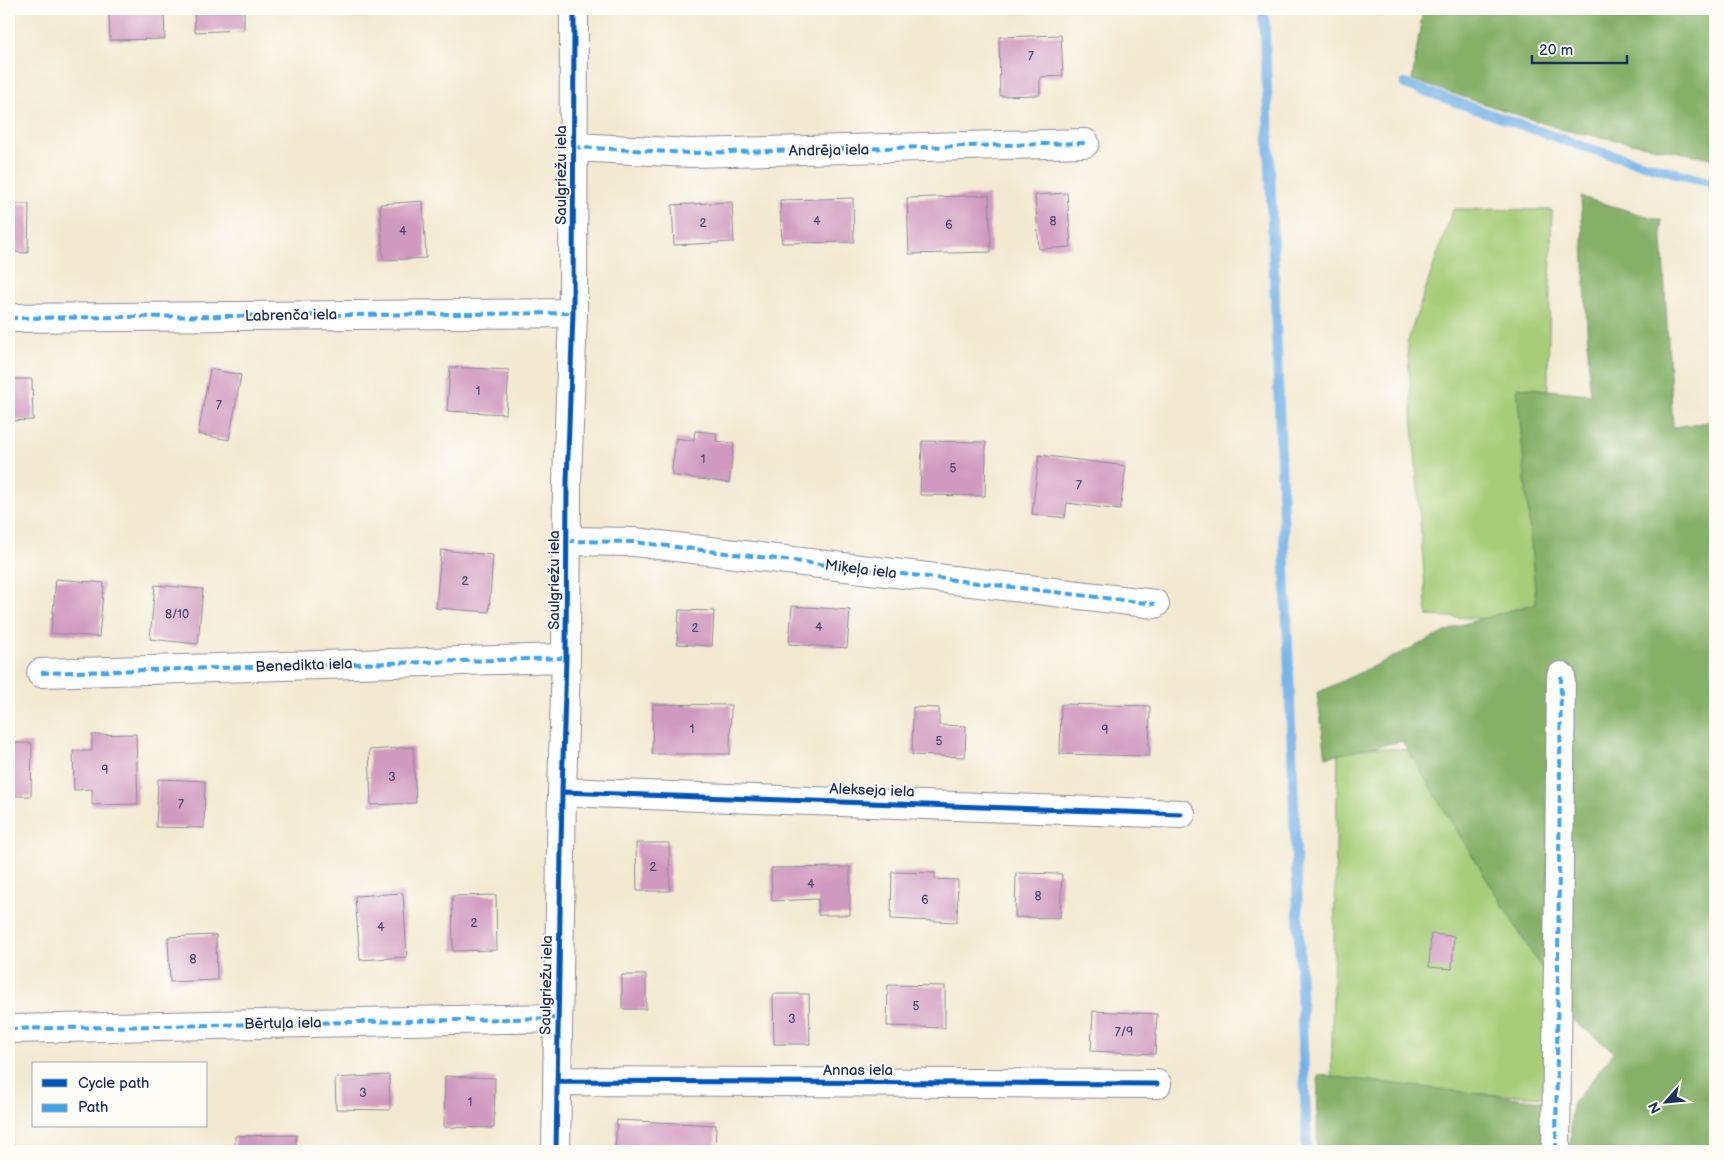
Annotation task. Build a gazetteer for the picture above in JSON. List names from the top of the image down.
{
  "streets": {
    "street": [
      "Andrēja iela",
      "Saulgriežu iela",
      "Labrenča iela",
      "Miķeļa iela",
      "Benedikta iela",
      "Alekseja iela",
      "Bērtuļa iela",
      "Annas iela"
    ]
  },
  "crossings": [
    ["Andrēja iela", "Saulgriežu iela"],
    ["Saulgriežu iela", "Labrenča iela"],
    ["Saulgriežu iela", "Miķeļa iela"],
    ["Saulgriežu iela", "Benedikta iela"],
    ["Saulgriežu iela", "Alekseja iela"],
    ["Saulgriežu iela", "Bērtuļa iela"],
    ["Saulgriežu iela", "Annas iela"]
  ],
  "house_numbers": [
    "7",
    "4",
    "8",
    "2",
    "6",
    "4",
    "1",
    "7",
    "1",
    "5",
    "7",
    "2",
    "8/10",
    "4",
    "2",
    "1",
    "9",
    "5",
    "9",
    "3",
    "7",
    "2",
    "4",
    "8",
    "6",
    "2",
    "4",
    "8",
    "5",
    "3",
    "7/9",
    "3",
    "1"
  ],
  "legend": ["Cycle path", "Path"],
  "scale_bar": "20 m",
  "north": "bottom left"
}
